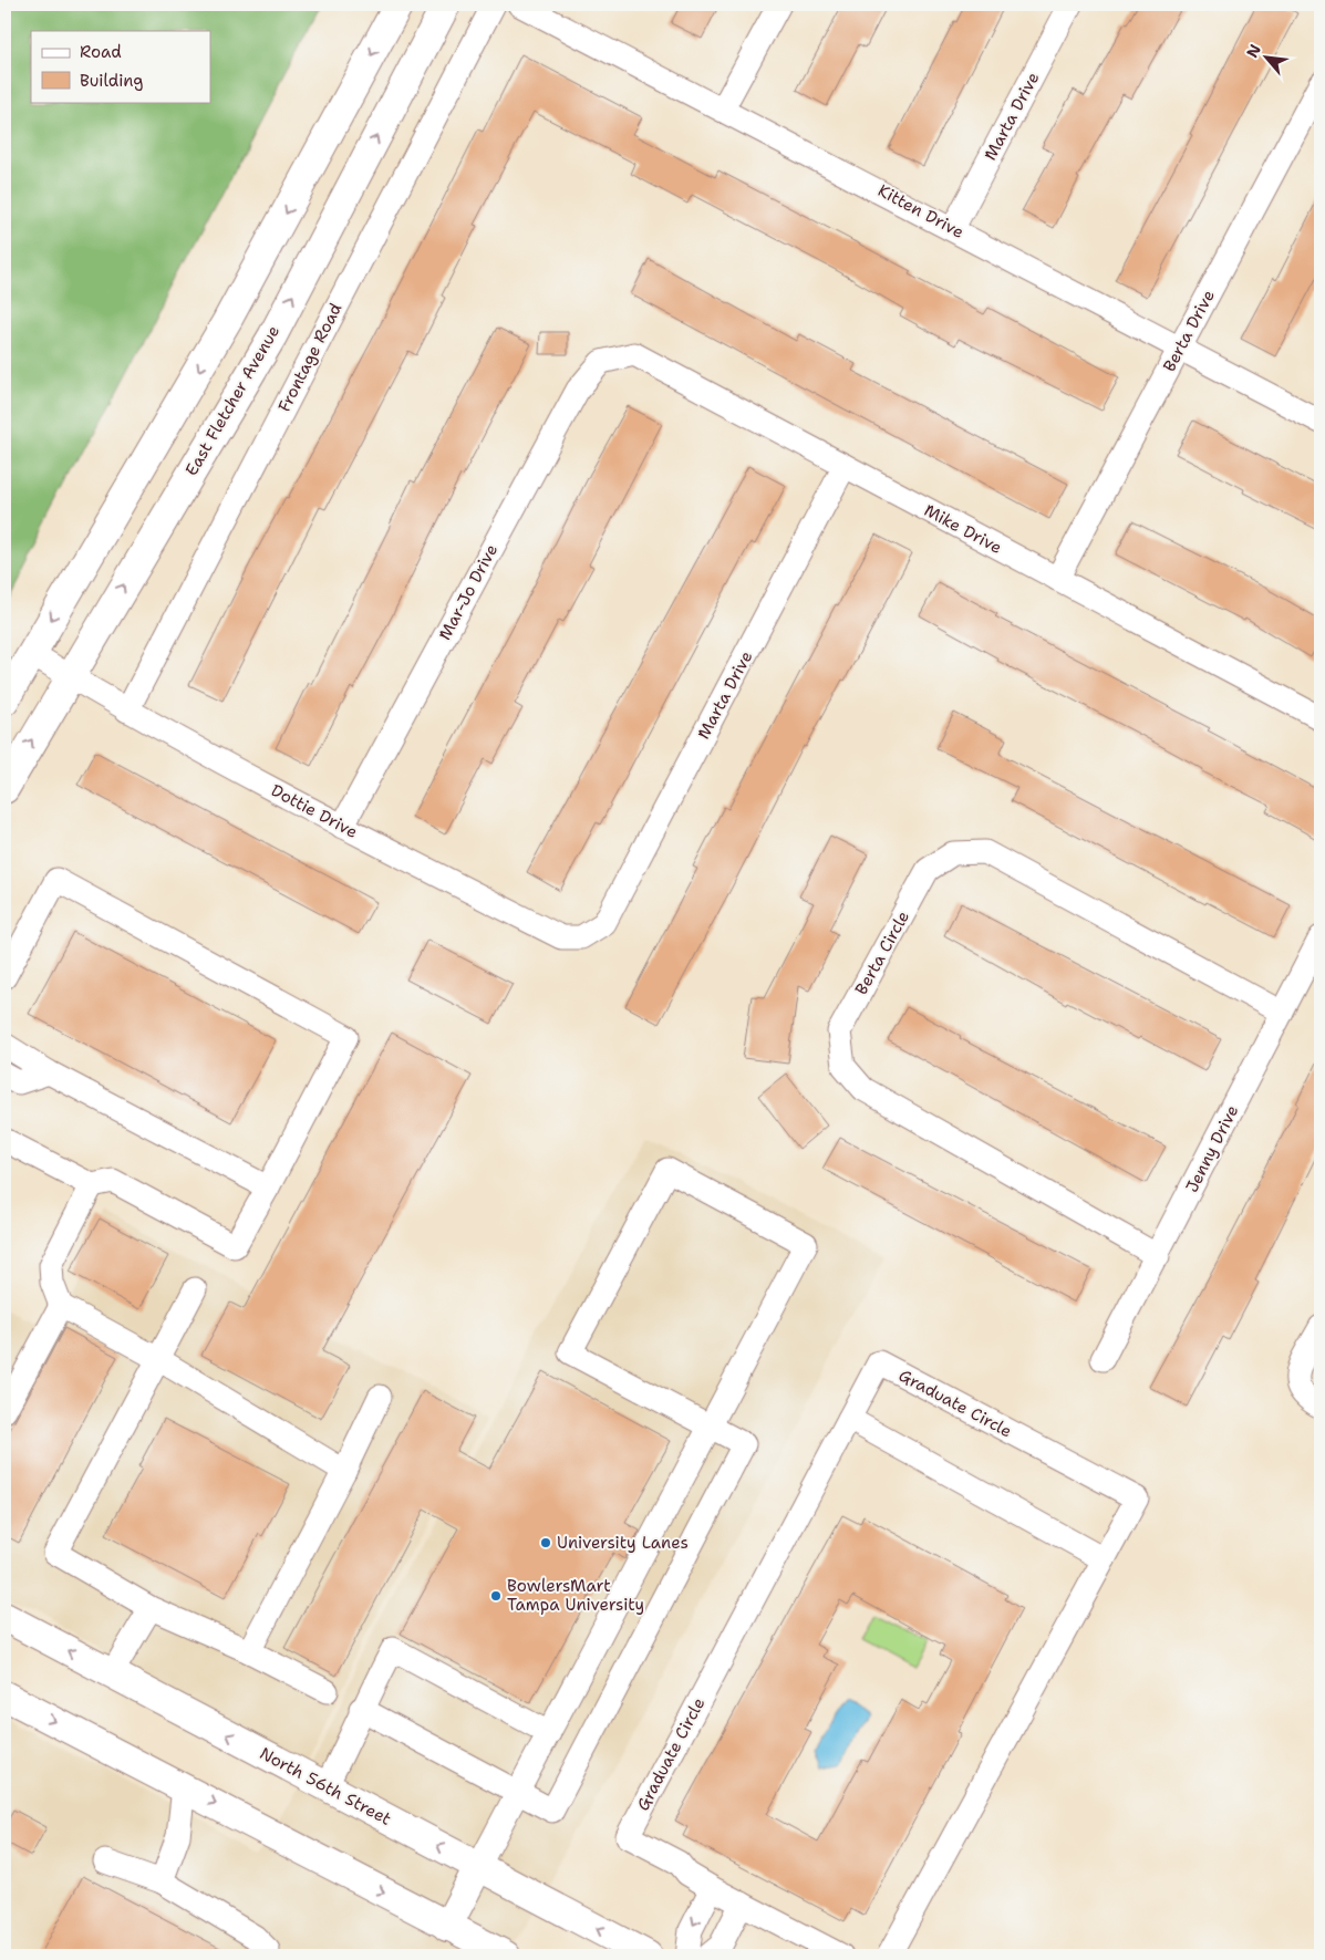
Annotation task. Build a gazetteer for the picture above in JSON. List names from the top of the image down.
{
  "streets": {
    "main road": ["East Fletcher Avenue", "North 56th Street"],
    "street": [
      "Marta Drive",
      "Kitten Drive",
      "Berta Drive",
      "Frontage Road",
      "Mike Drive",
      "Mar-Jo Drive",
      "Dottie Drive",
      "Berta Circle",
      "Jenny Drive",
      "Graduate Circle"
    ]
  },
  "crossings": [
    ["Marta Drive", "Kitten Drive"],
    ["Marta Drive", "Mike Drive"],
    ["Marta Drive", "Dottie Drive"],
    ["Kitten Drive", "Berta Drive"],
    ["Berta Drive", "Mike Drive"],
    ["Frontage Road", "Dottie Drive"],
    ["East Fletcher Avenue", "Dottie Drive"],
    ["Mike Drive", "Mar-Jo Drive"],
    ["Mar-Jo Drive", "Dottie Drive"],
    ["Berta Circle", "Jenny Drive"]
  ],
  "places": ["University Lanes", "BowlersMart Tampa University"],
  "legend": ["Road", "Building"],
  "north": "top left"
}
